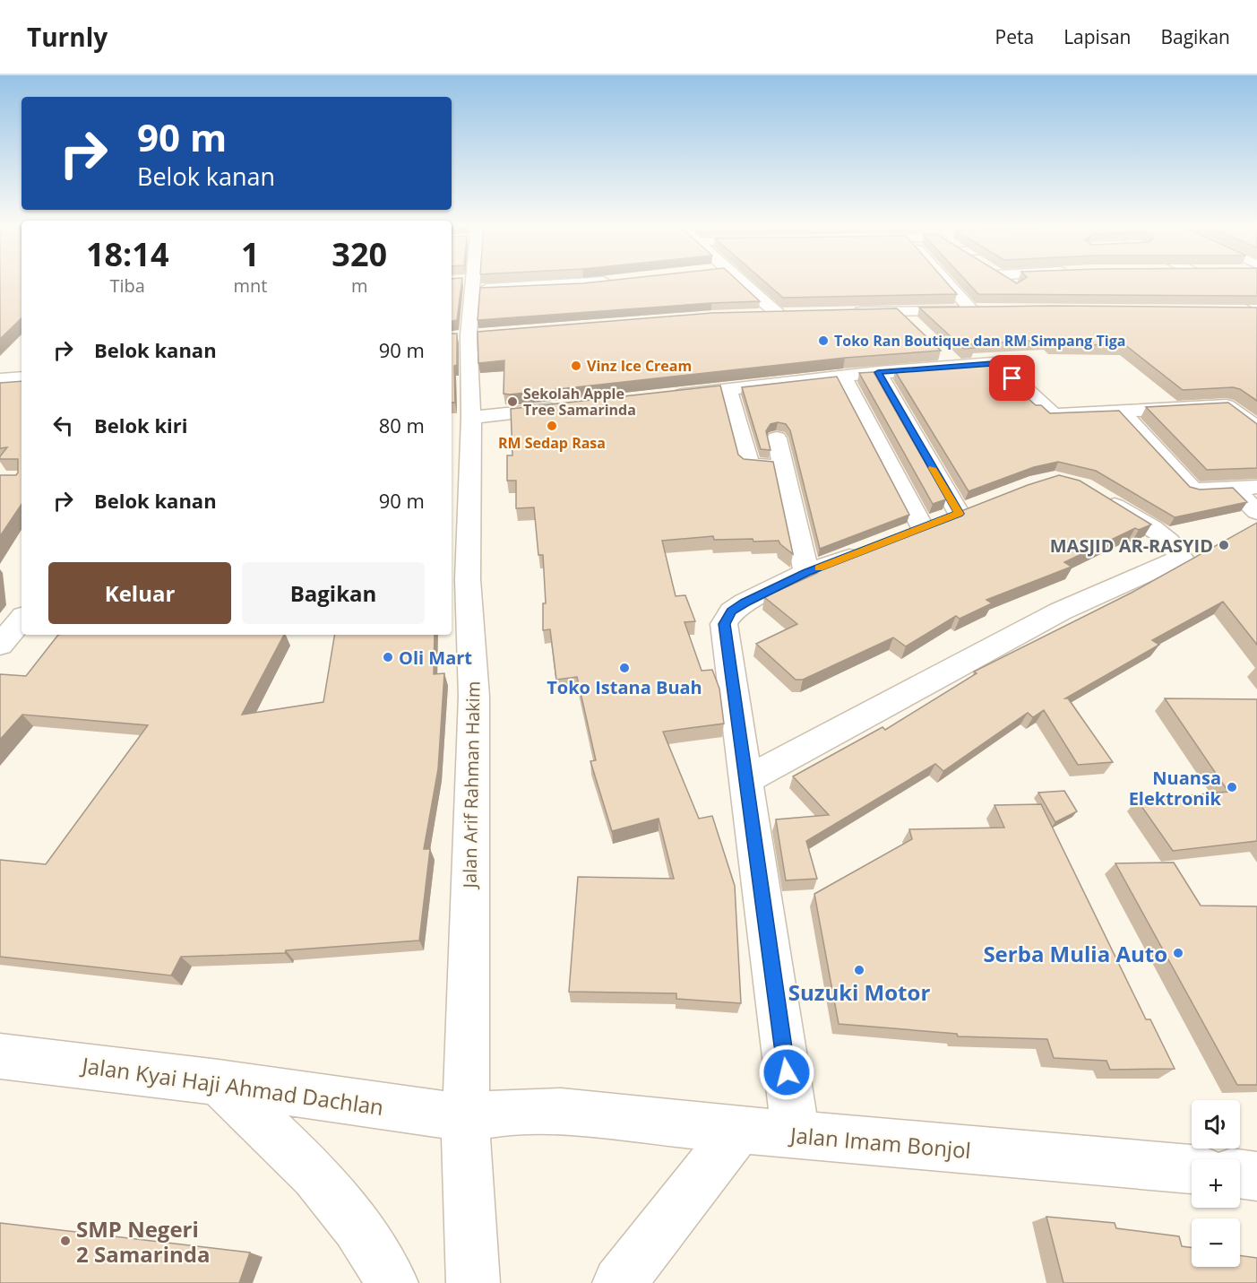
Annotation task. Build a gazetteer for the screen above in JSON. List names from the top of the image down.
{
  "streets": {
    "street": ["Jalan Arif Rahman Hakim", "Jalan Kyai Haji Ahmad Dachlan", "Jalan Imam Bonjol"]
  },
  "crossings": [
    ["Jalan Arif Rahman Hakim", "Jalan Kyai Haji Ahmad Dachlan"],
    ["Jalan Kyai Haji Ahmad Dachlan", "Jalan Imam Bonjol"]
  ],
  "places": [
    "Toko Ran Boutique dan RM Simpang Tiga",
    "Vinz Ice Cream",
    "Sekolah Apple Tree Samarinda",
    "RM Sedap Rasa",
    "MASJID AR-RASYID",
    "Oli Mart",
    "Toko Istana Buah",
    "Nuansa Elektronik",
    "Serba Mulia Auto",
    "Suzuki Motor",
    "SMP Negeri 2 Samarinda"
  ],
  "page": {
    "header": "Turnly",
    "nav": ["Peta", "Lapisan", "Bagikan"],
    "turn": ["90 m", "Belok kanan"],
    "eta": [
      "18:14",
      "Tiba",
      "1",
      "mnt",
      "320",
      "m"
    ],
    "list": [
      {
        "name": "Belok kanan",
        "value": "90 m"
      },
      {
        "name": "Belok kiri",
        "value": "80 m"
      },
      {
        "name": "Belok kanan",
        "value": "90 m"
      }
    ],
    "buttons": ["Keluar", "Bagikan"],
    "map_buttons": ["+", "−"]
  }
}
